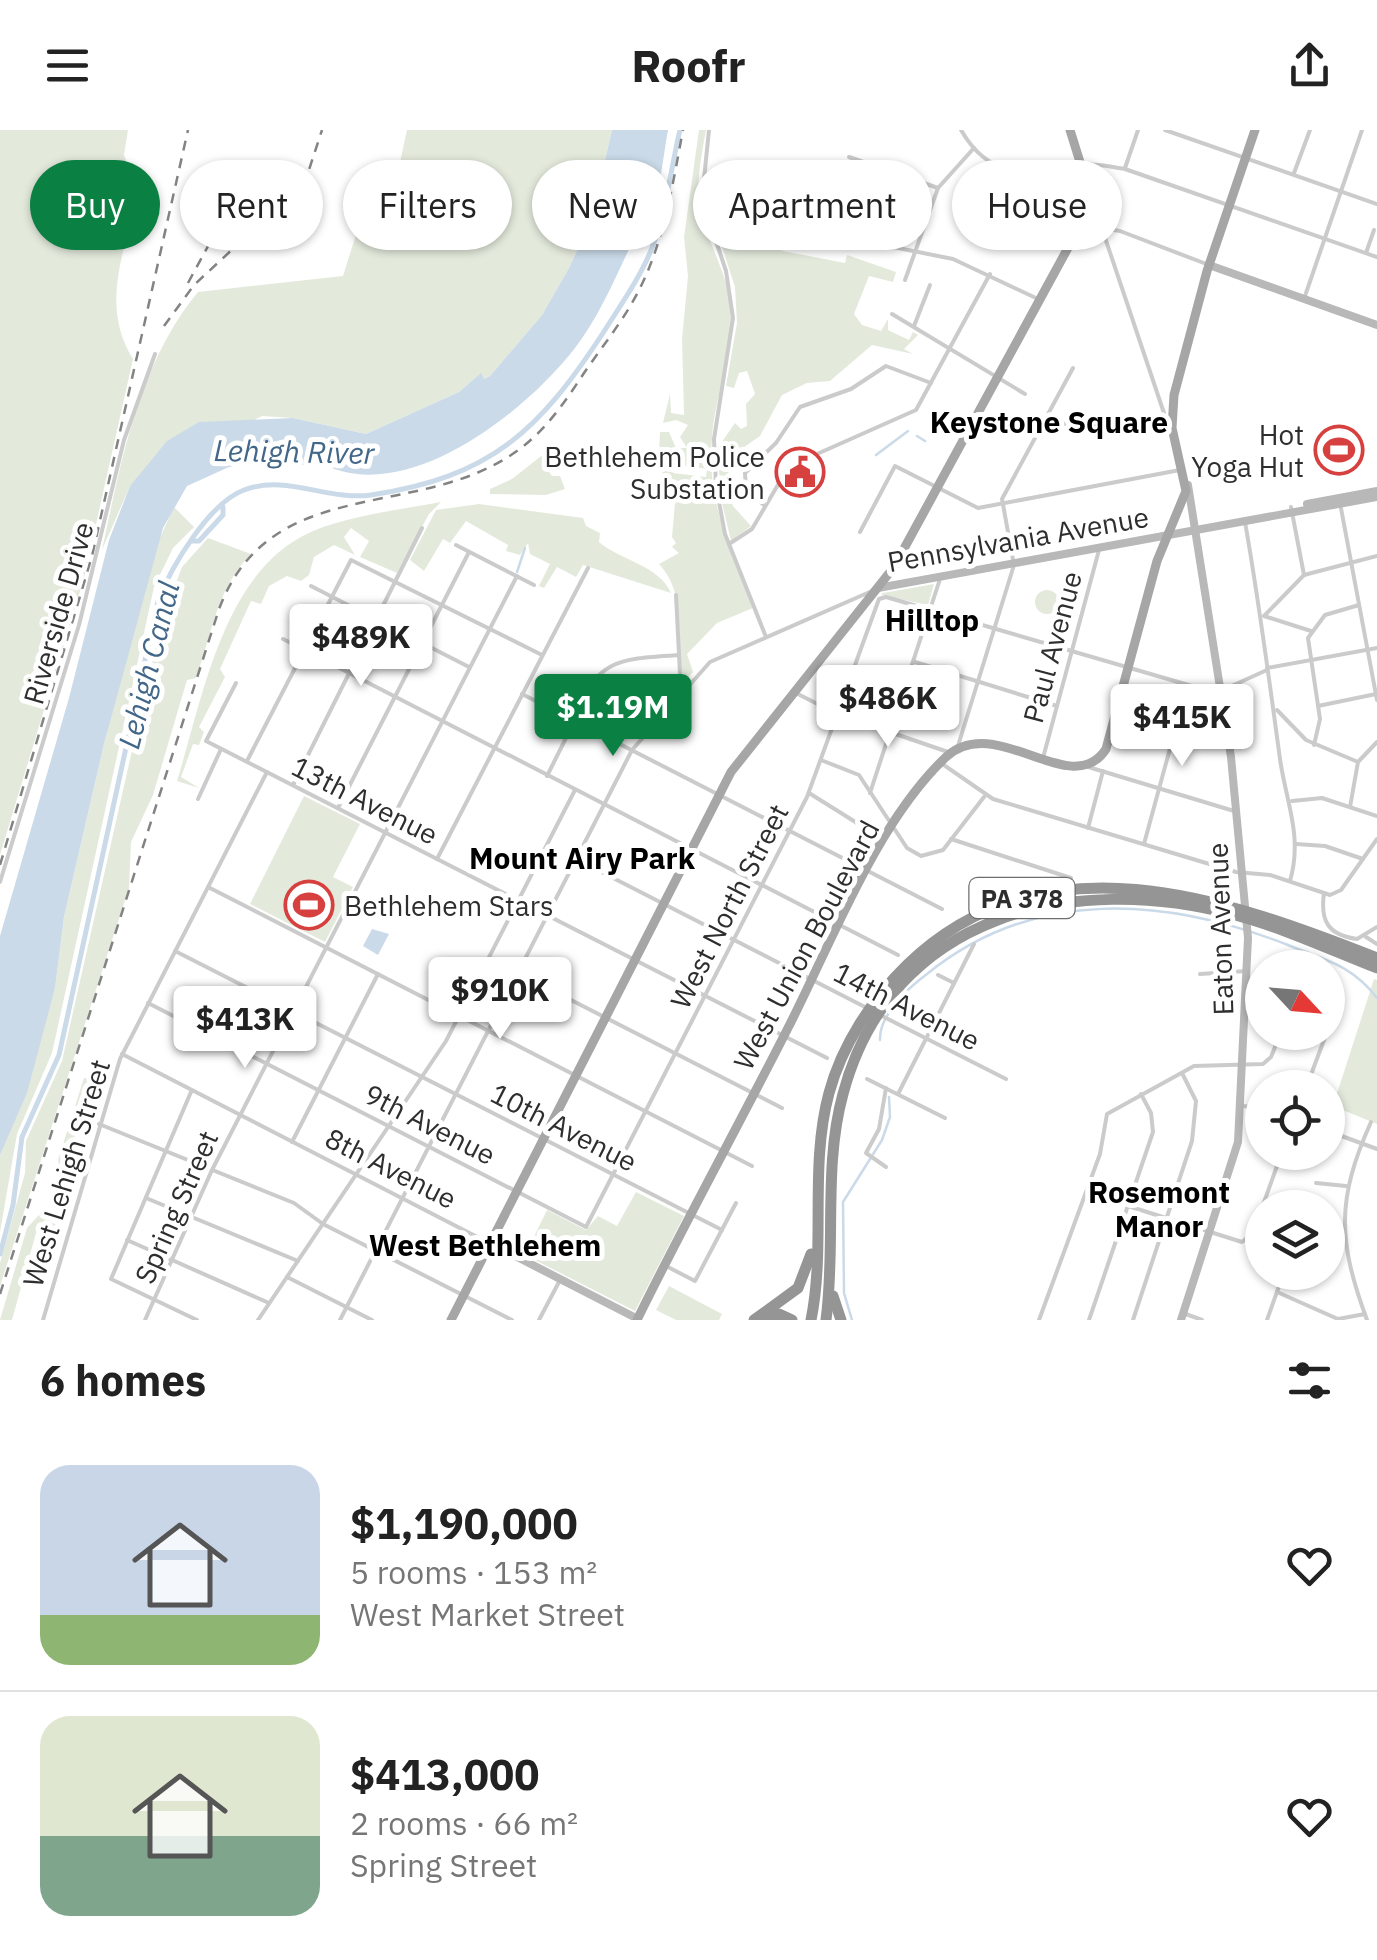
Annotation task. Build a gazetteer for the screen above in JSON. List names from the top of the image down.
{
  "streets": {
    "highway": ["PA 378"],
    "main road": ["West Union Boulevard"],
    "street": [
      "Pennsylvania Avenue",
      "Riverside Drive",
      "Paul Avenue",
      "13th Avenue",
      "West North Street",
      "Eaton Avenue",
      "14th Avenue",
      "9th Avenue",
      "10th Avenue",
      "8th Avenue",
      "West Lehigh Street",
      "Spring Street"
    ]
  },
  "crossings": [
    ["Pennsylvania Avenue", "Paul Avenue"],
    ["Pennsylvania Avenue", "Eaton Avenue"],
    ["13th Avenue", "West North Street"],
    ["13th Avenue", "West Union Boulevard"],
    ["13th Avenue", "West Lehigh Street"],
    ["13th Avenue", "Spring Street"],
    ["West North Street", "14th Avenue"],
    ["West North Street", "9th Avenue"],
    ["West North Street", "10th Avenue"],
    ["West Union Boulevard", "14th Avenue"],
    ["West Union Boulevard", "10th Avenue"],
    ["West Union Boulevard", "8th Avenue"],
    ["9th Avenue", "West Lehigh Street"],
    ["9th Avenue", "Spring Street"],
    ["10th Avenue", "West Lehigh Street"],
    ["10th Avenue", "Spring Street"],
    ["8th Avenue", "West Lehigh Street"],
    ["8th Avenue", "Spring Street"]
  ],
  "districts": [
    "Keystone Square",
    "Hilltop",
    "Mount Airy Park",
    "Rosemont Manor",
    "West Bethlehem"
  ],
  "water": ["Lehigh River", "Lehigh Canal"],
  "places": {
    "sports": ["Hot Yoga Hut", "Bethlehem Stars"],
    "public building": ["Bethlehem Police Substation"]
  },
  "north": "bottom right",
  "page": {
    "header": "Roofr",
    "chip": [
      "Buy",
      "Rent",
      "Filters",
      "New",
      "Apartment",
      "House"
    ],
    "price": [
      "$489K",
      "$486K",
      "$1.19M",
      "$415K",
      "$910K",
      "$413K"
    ],
    "heading": "6 homes",
    "list": [
      {
        "name": "$1,190,000",
        "note": "5 rooms · 153 m² · West Market Street"
      },
      {
        "name": "$413,000",
        "note": "2 rooms · 66 m² · Spring Street"
      }
    ]
  }
}
